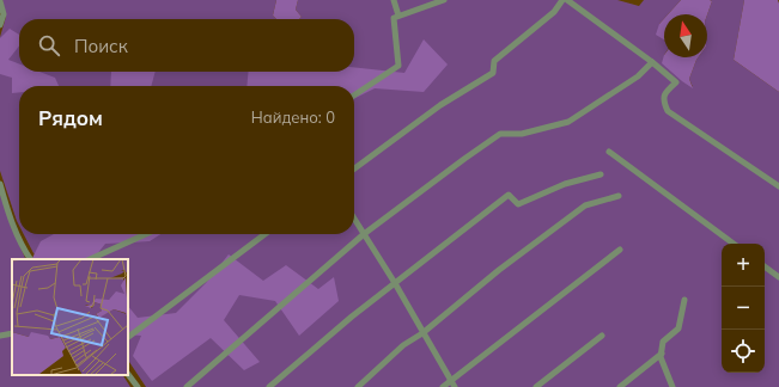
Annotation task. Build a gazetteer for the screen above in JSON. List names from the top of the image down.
{
  "north": "top",
  "page": {
    "search": "Поиск",
    "heading": ["Рядом", "Найдено: 0"],
    "map_buttons": ["+", "−"]
  }
}
